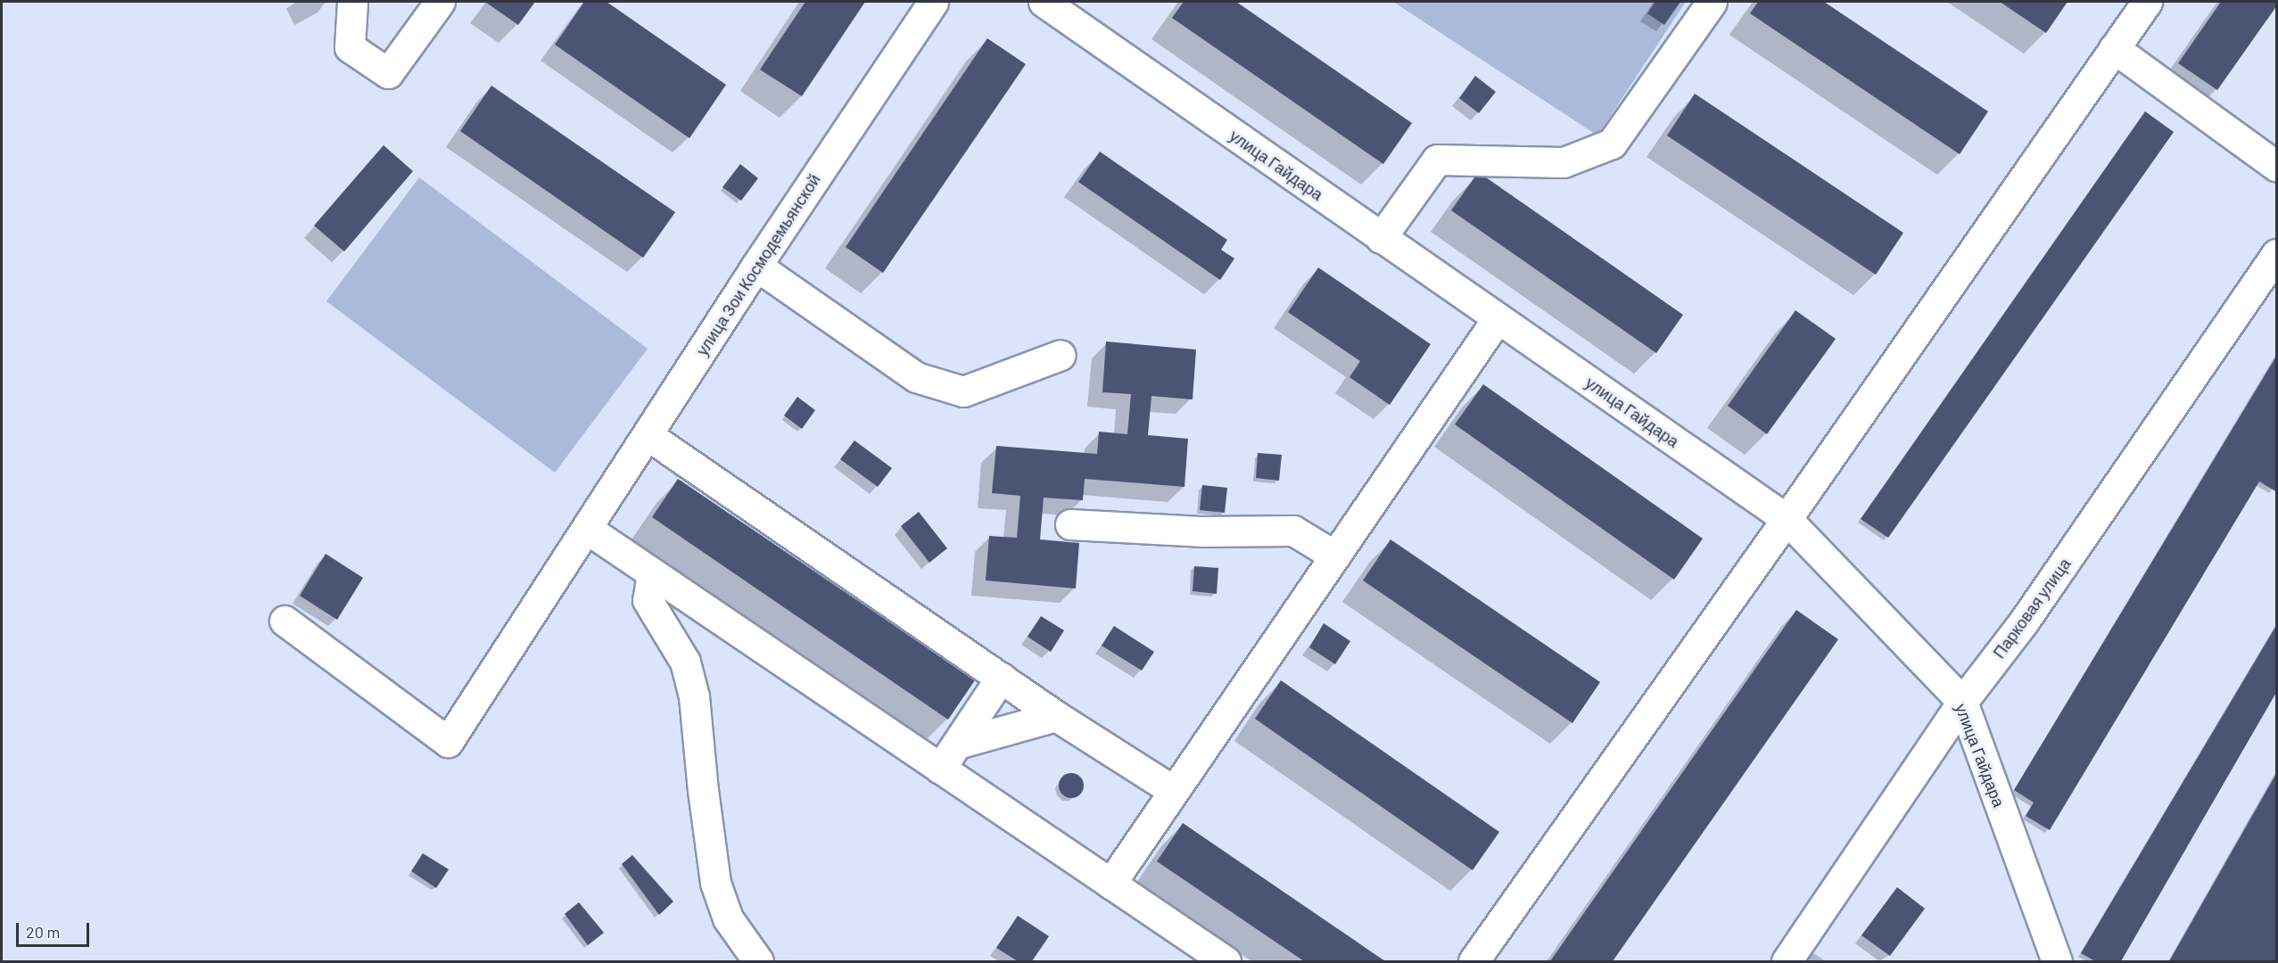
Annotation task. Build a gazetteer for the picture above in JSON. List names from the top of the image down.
{
  "streets": {
    "street": ["улица Гайдара", "улица Зои Космодемьянской", "Парковая улица"]
  },
  "crossings": [
    ["улица Гайдара", "Парковая улица"]
  ],
  "scale_bar": "20 m"
}
